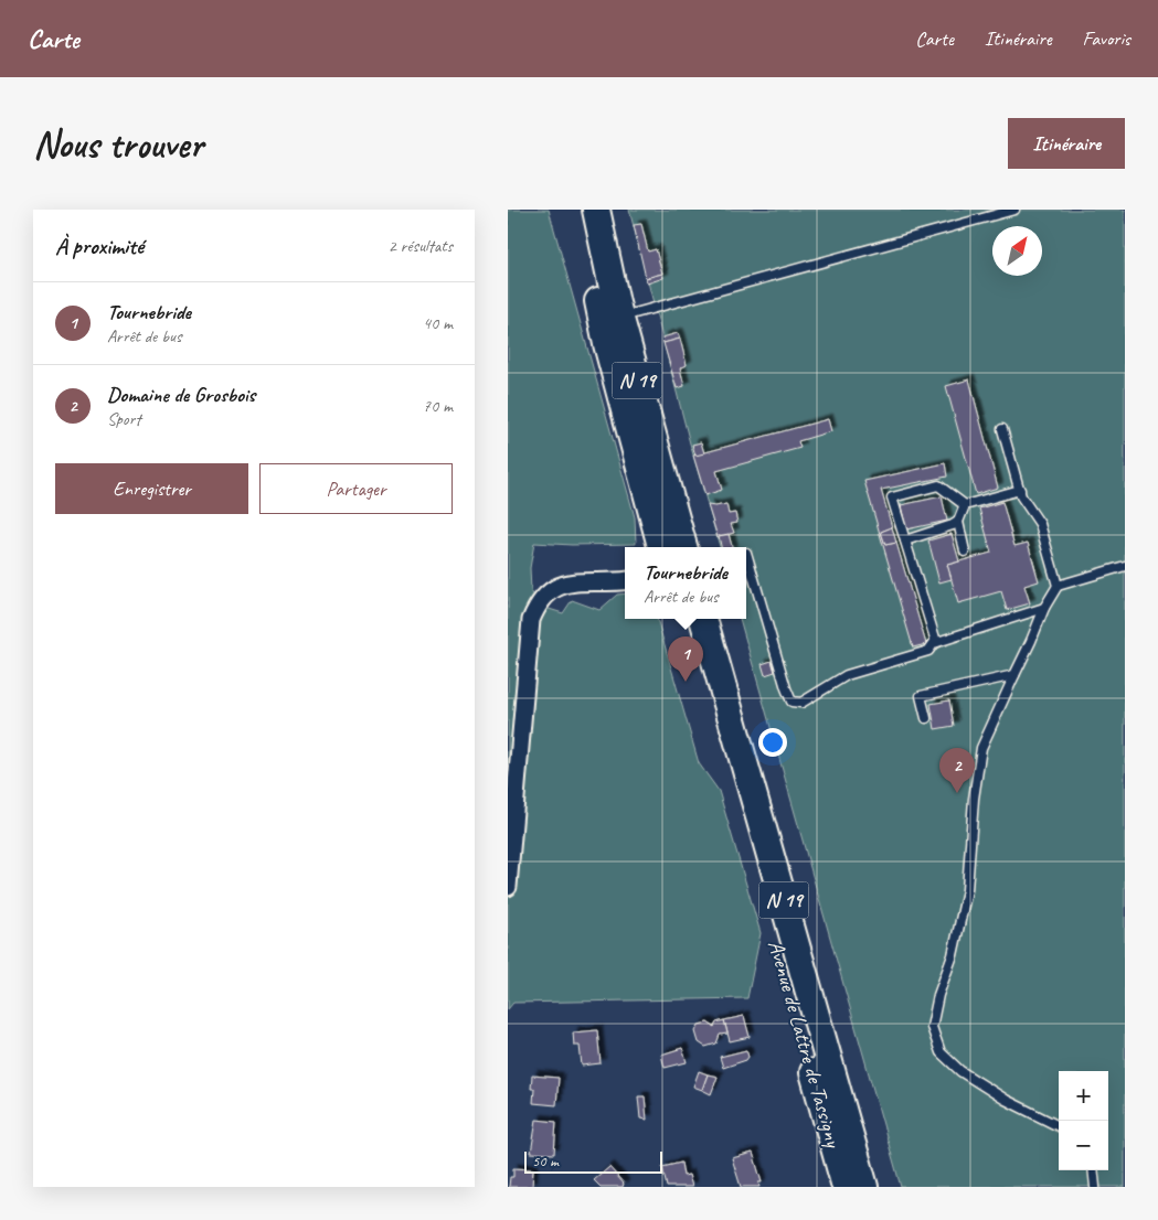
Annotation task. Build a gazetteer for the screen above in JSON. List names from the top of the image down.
{
  "streets": {
    "main road": ["N 19", "Avenue de Lattre de Tassigny"]
  },
  "scale_bar": "50 m",
  "north": "top right",
  "page": {
    "header": "Carte",
    "nav": ["Carte", "Itinéraire", "Favoris"],
    "buttons": [
      "Itinéraire",
      ["Enregistrer", "Partager"]
    ],
    "title": "Nous trouver",
    "heading": ["À proximité", "2 résultats"],
    "list": [
      {
        "mark": "1",
        "name": "Tournebride",
        "note": "Arrêt de bus",
        "value": "40 m"
      },
      {
        "mark": "2",
        "name": "Domaine de Grosbois",
        "note": "Sport",
        "value": "70 m"
      }
    ],
    "popup": ["Tournebride", "Arrêt de bus"],
    "pins": ["1", "2"],
    "map_buttons": ["+", "−"],
    "scale": "50 m"
  }
}
